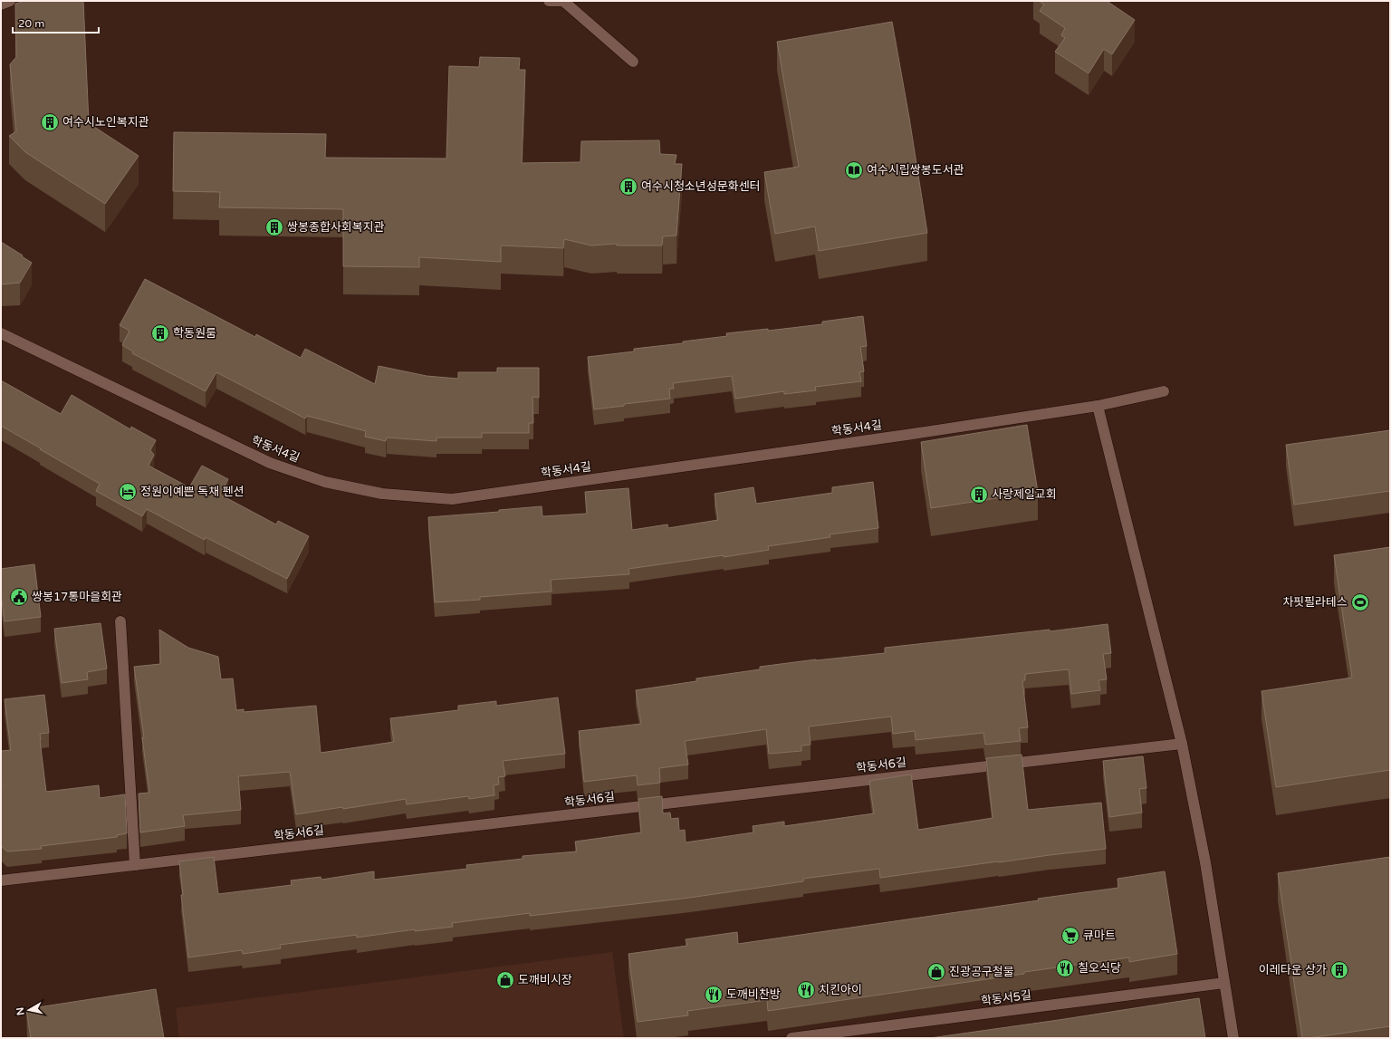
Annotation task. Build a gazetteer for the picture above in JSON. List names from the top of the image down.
{
  "streets": {
    "street": ["학동서4길", "학동서6길", "학동서5길"]
  },
  "places": {
    "building": [
      "여수시노인복지관",
      "여수시청소년성문화센터",
      "쌍봉종합사회복지관",
      "학동원룸",
      "사랑제일교회",
      "이레타운 상가"
    ],
    "library": ["여수시립쌍봉도서관"],
    "hotel": ["정원이예쁜 독채 펜션"],
    "public building": ["쌍봉17통마을회관"],
    "sports": ["차핏필라테스"],
    "supermarket": ["큐마트"],
    "restaurant": ["칠오식당", "치킨아이", "도깨비찬방"],
    "shop": ["진광공구철물", "도깨비시장"]
  },
  "scale_bar": "20 m",
  "north": "left"
}
